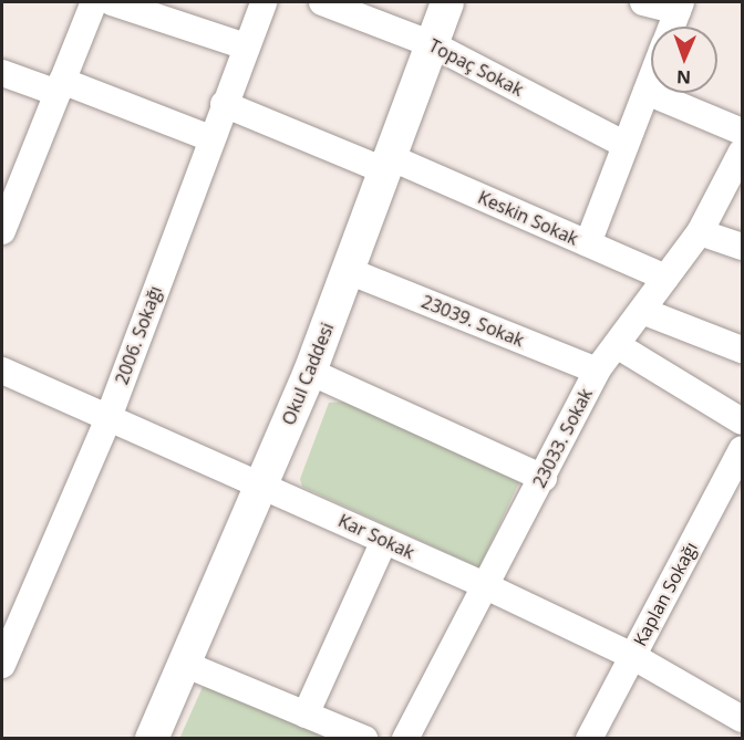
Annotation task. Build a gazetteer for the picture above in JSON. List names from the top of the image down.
{
  "streets": {
    "main road": ["Okul Caddesi"],
    "street": [
      "Topaç Sokak",
      "Keskin Sokak",
      "23039. Sokak",
      "2006. Sokağı",
      "23033. Sokak",
      "Kar Sokak",
      "Kaplan Sokağı"
    ]
  },
  "crossings": [
    ["Topaç Sokak", "Okul Caddesi"],
    ["Keskin Sokak", "2006. Sokağı"],
    ["Keskin Sokak", "Okul Caddesi"],
    ["Keskin Sokak", "23033. Sokak"],
    ["23039. Sokak", "Okul Caddesi"],
    ["23039. Sokak", "23033. Sokak"],
    ["2006. Sokağı", "Kar Sokak"],
    ["Okul Caddesi", "Kar Sokak"],
    ["23033. Sokak", "Kar Sokak"],
    ["Kar Sokak", "Kaplan Sokağı"]
  ],
  "north": "bottom"
}
